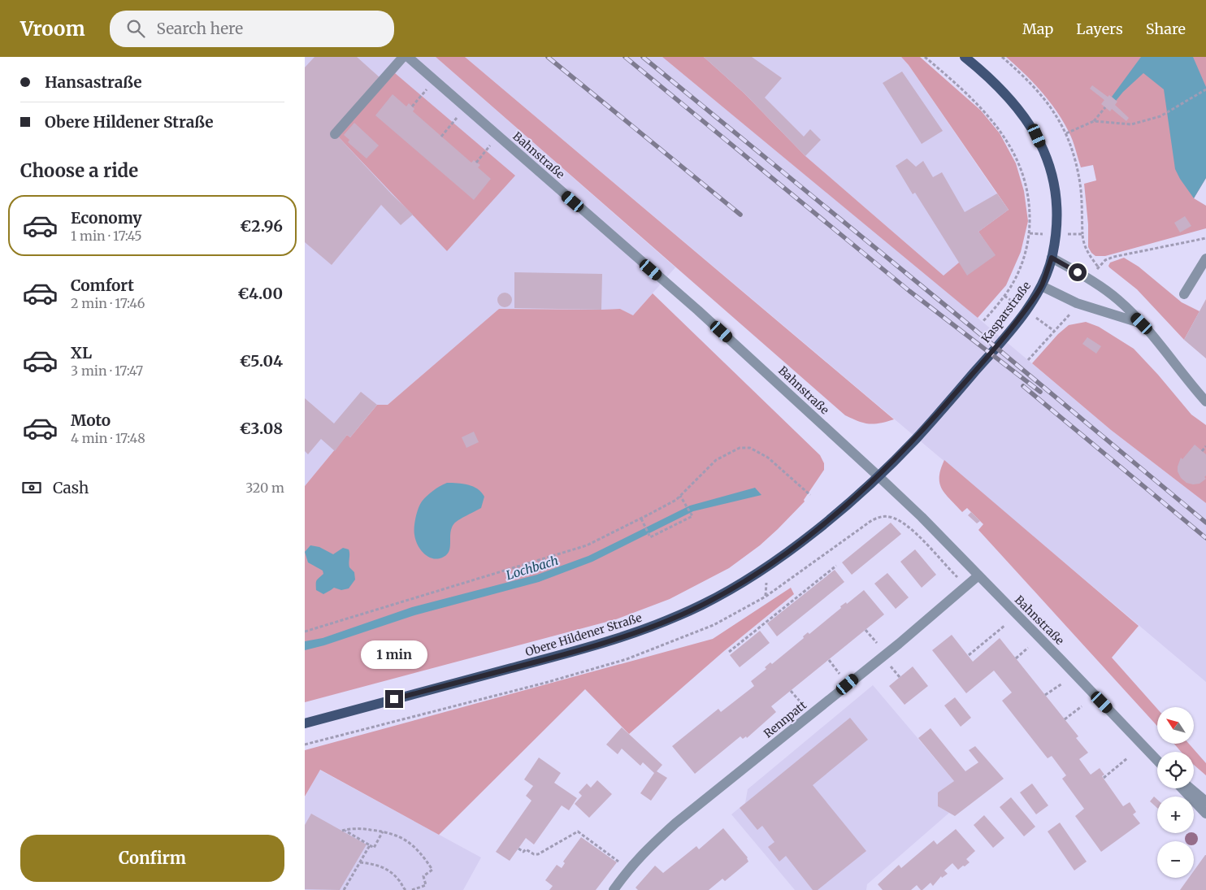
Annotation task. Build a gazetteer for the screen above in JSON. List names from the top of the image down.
{
  "streets": {
    "main road": ["Kasparstraße", "Obere Hildener Straße"],
    "street": ["Bahnstraße", "Rennpatt"]
  },
  "crossings": [
    ["Bahnstraße", "Kasparstraße"],
    ["Bahnstraße", "Obere Hildener Straße"],
    ["Bahnstraße", "Rennpatt"],
    ["Kasparstraße", "Obere Hildener Straße"]
  ],
  "water": ["Lochbach"],
  "north": "top left",
  "page": {
    "header": "Vroom",
    "search": "Search here",
    "nav": ["Map", "Layers", "Share"],
    "banner": ["Hansastraße", "Obere Hildener Straße"],
    "heading": "Choose a ride",
    "list": [
      {
        "name": "Economy",
        "note": "1 min · 17:45",
        "value": "€2.96"
      },
      {
        "name": "Comfort",
        "note": "2 min · 17:46",
        "value": "€4.00"
      },
      {
        "name": "XL",
        "note": "3 min · 17:47",
        "value": "€5.04"
      },
      {
        "name": "Moto",
        "note": "4 min · 17:48",
        "value": "€3.08"
      }
    ],
    "pay": ["Cash", "320 m"],
    "bubble": "1 min",
    "map_buttons": ["+", "−"],
    "buttons": "Confirm"
  }
}
